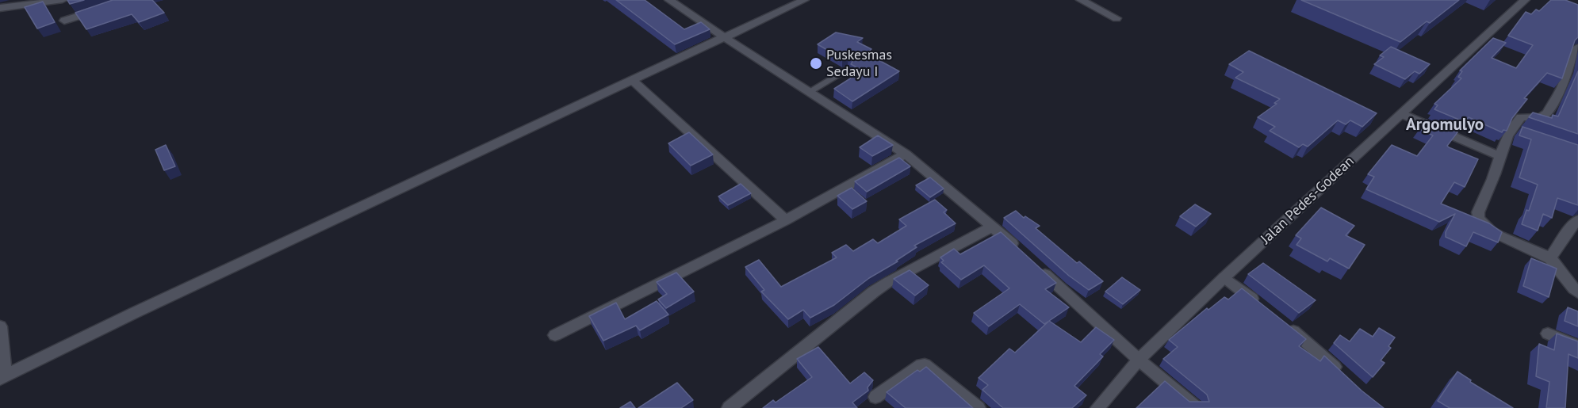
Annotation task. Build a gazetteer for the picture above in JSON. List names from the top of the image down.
{
  "streets": {
    "street": ["Jalan Pedes-Godean"]
  },
  "districts": ["Argomulyo"],
  "places": ["Puskesmas Sedayu I"]
}
